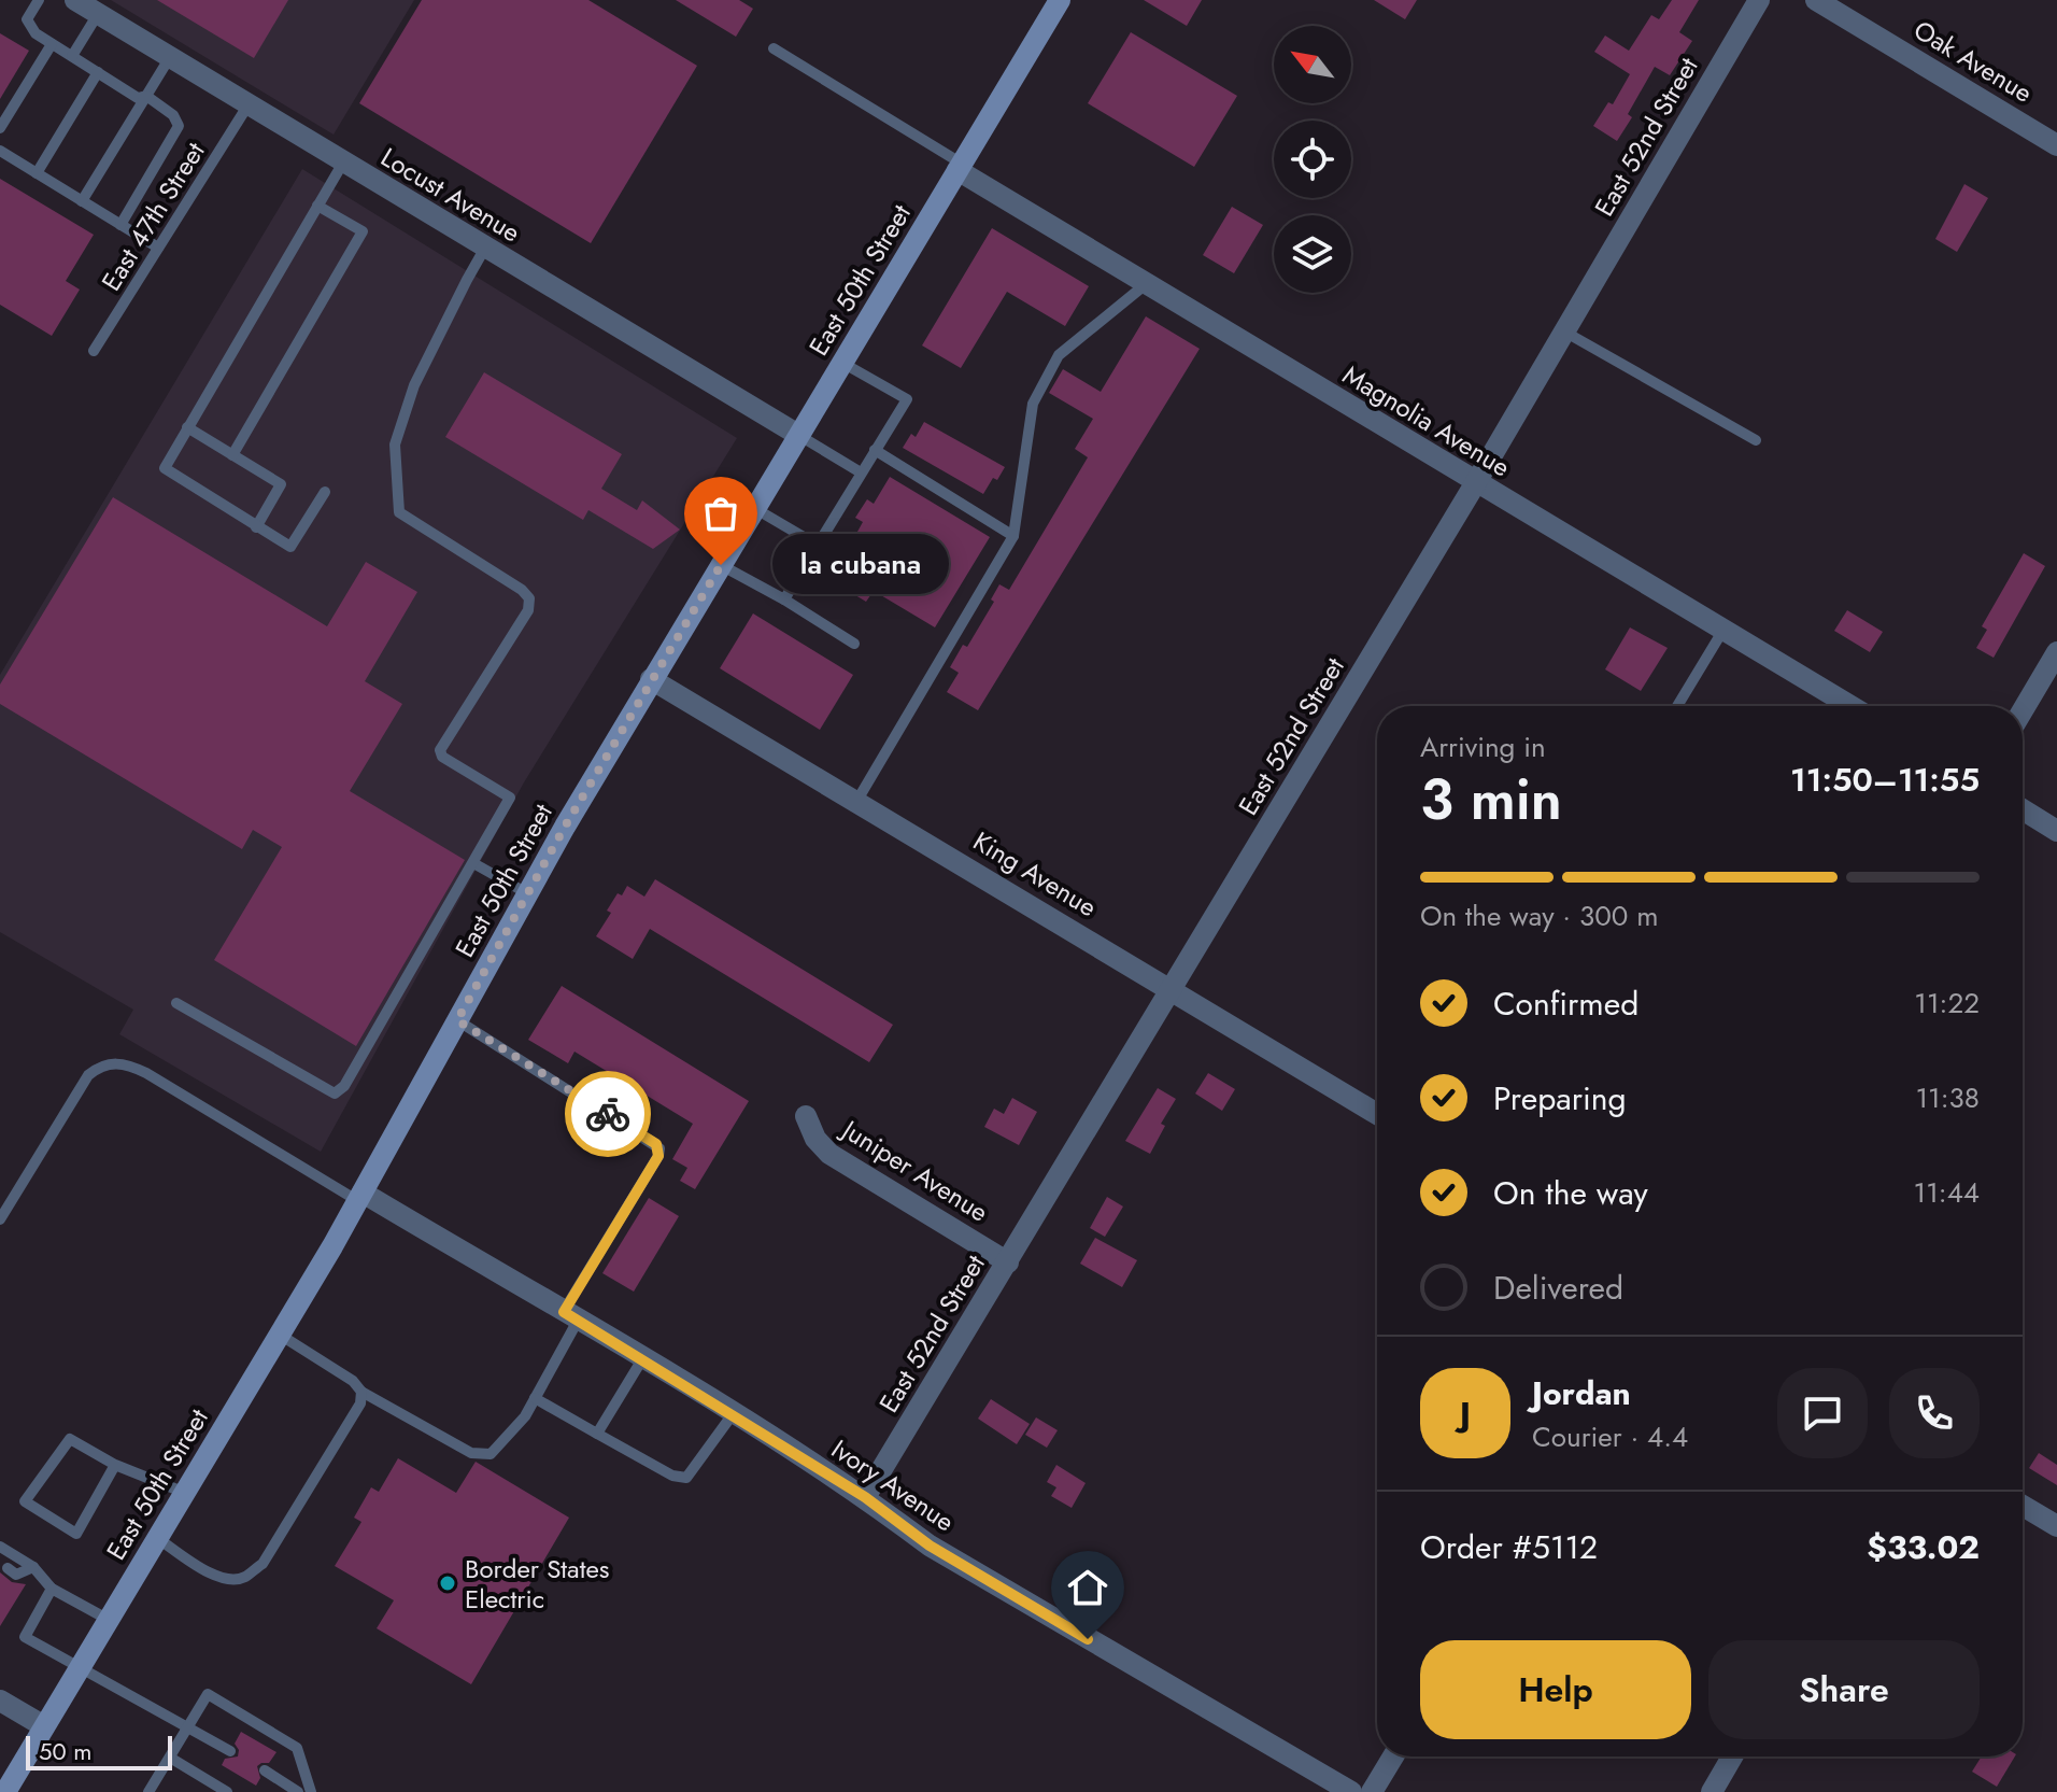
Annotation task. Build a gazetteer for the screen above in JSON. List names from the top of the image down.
{
  "streets": {
    "main road": ["East 50th Street"],
    "street": [
      "Oak Avenue",
      "East 52nd Street",
      "Locust Avenue",
      "Magnolia Avenue",
      "King Avenue",
      "Juniper Avenue",
      "Ivory Avenue"
    ],
    "lane": ["East 47th Street"]
  },
  "crossings": [
    ["East 52nd Street", "Magnolia Avenue"],
    ["East 52nd Street", "King Avenue"],
    ["East 52nd Street", "Juniper Avenue"],
    ["East 52nd Street", "Ivory Avenue"],
    ["Locust Avenue", "East 47th Street"],
    ["Locust Avenue", "East 50th Street"],
    ["East 50th Street", "Magnolia Avenue"],
    ["East 50th Street", "King Avenue"],
    ["East 50th Street", "Ivory Avenue"]
  ],
  "places": ["la cubana", "Border States Electric"],
  "scale_bar": "50 m",
  "north": "top left",
  "page": {
    "bubble": "la cubana",
    "heading": ["3 min", "Arriving in", "11:50–11:55"],
    "panel": [
      "Jordan",
      "Courier · 4.4",
      "Order #5112",
      "$33.02"
    ],
    "bar": "On the way · 300 m",
    "list": [
      ["Confirmed", "11:22"],
      ["Preparing", "11:38"],
      ["On the way", "11:44"],
      "Delivered"
    ],
    "round": "J",
    "buttons": ["Help", "Share"],
    "scale": "50 m"
  }
}
